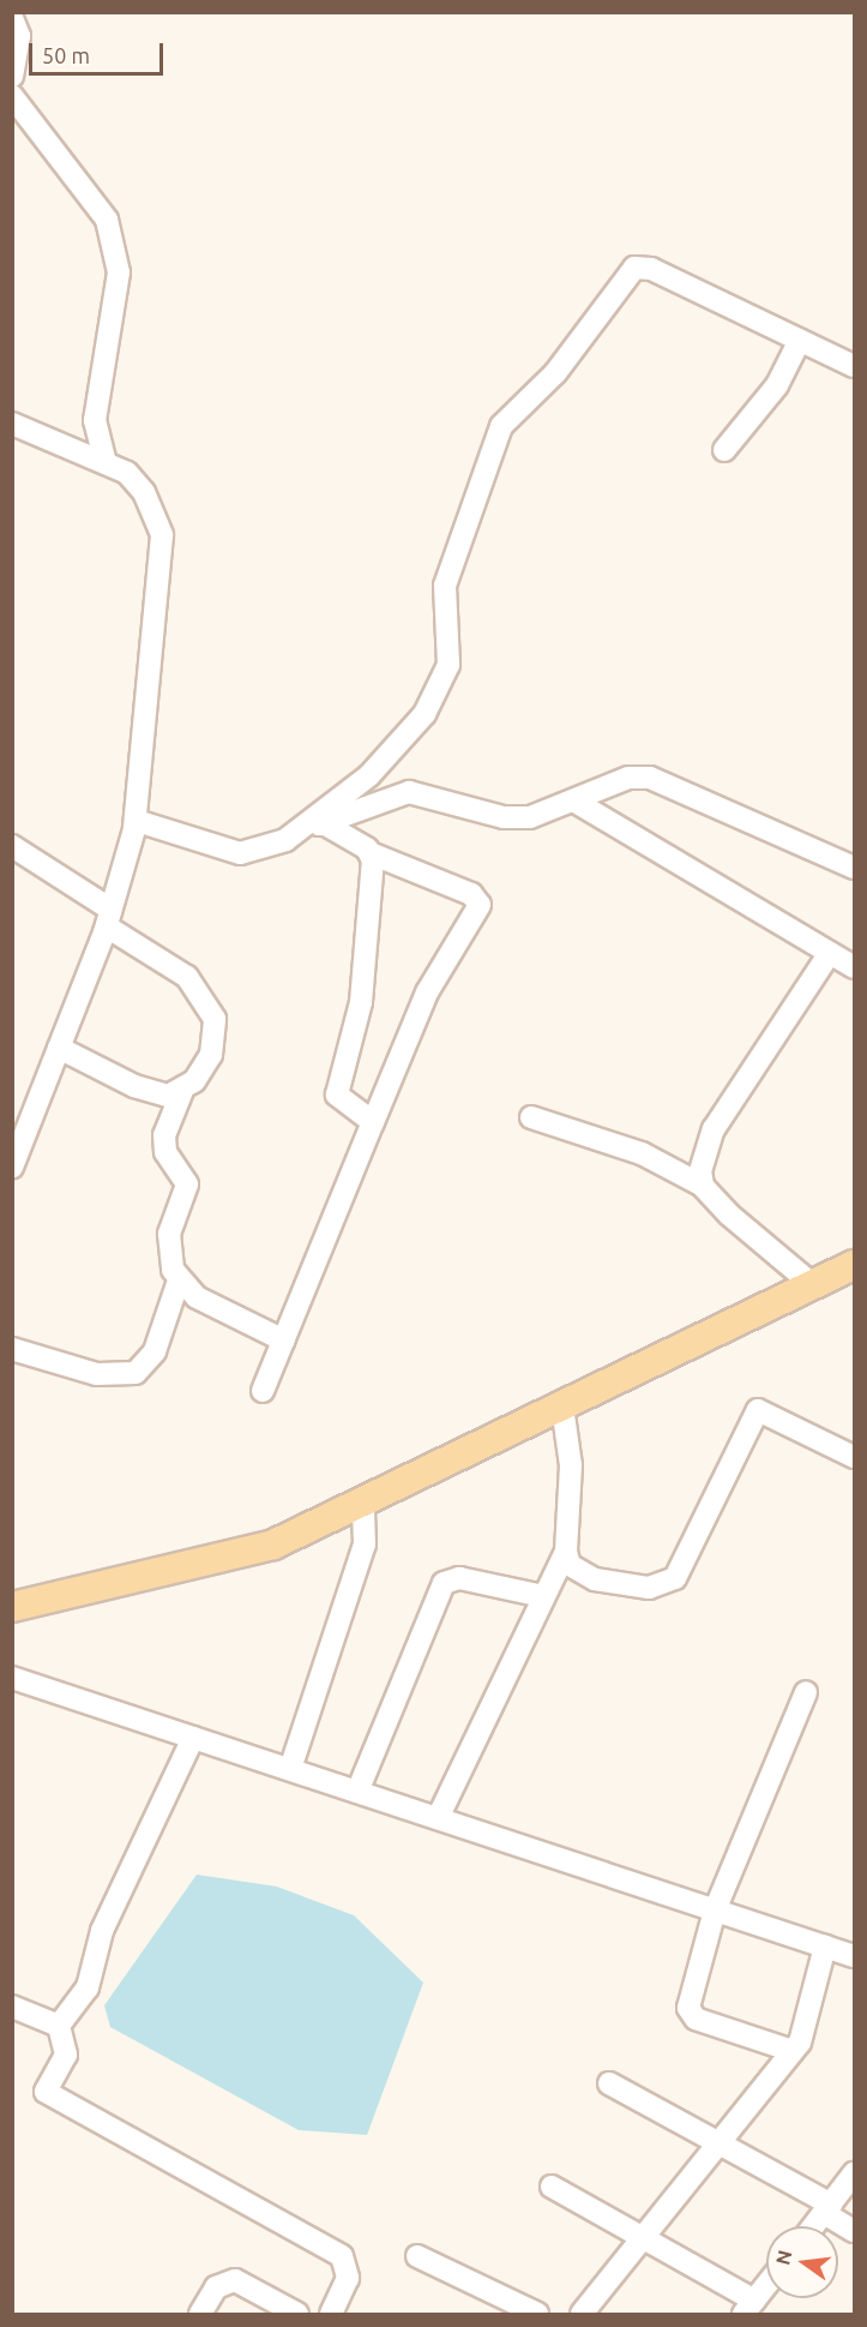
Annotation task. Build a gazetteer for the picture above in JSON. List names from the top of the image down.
{
  "scale_bar": "50 m",
  "north": "left"
}
